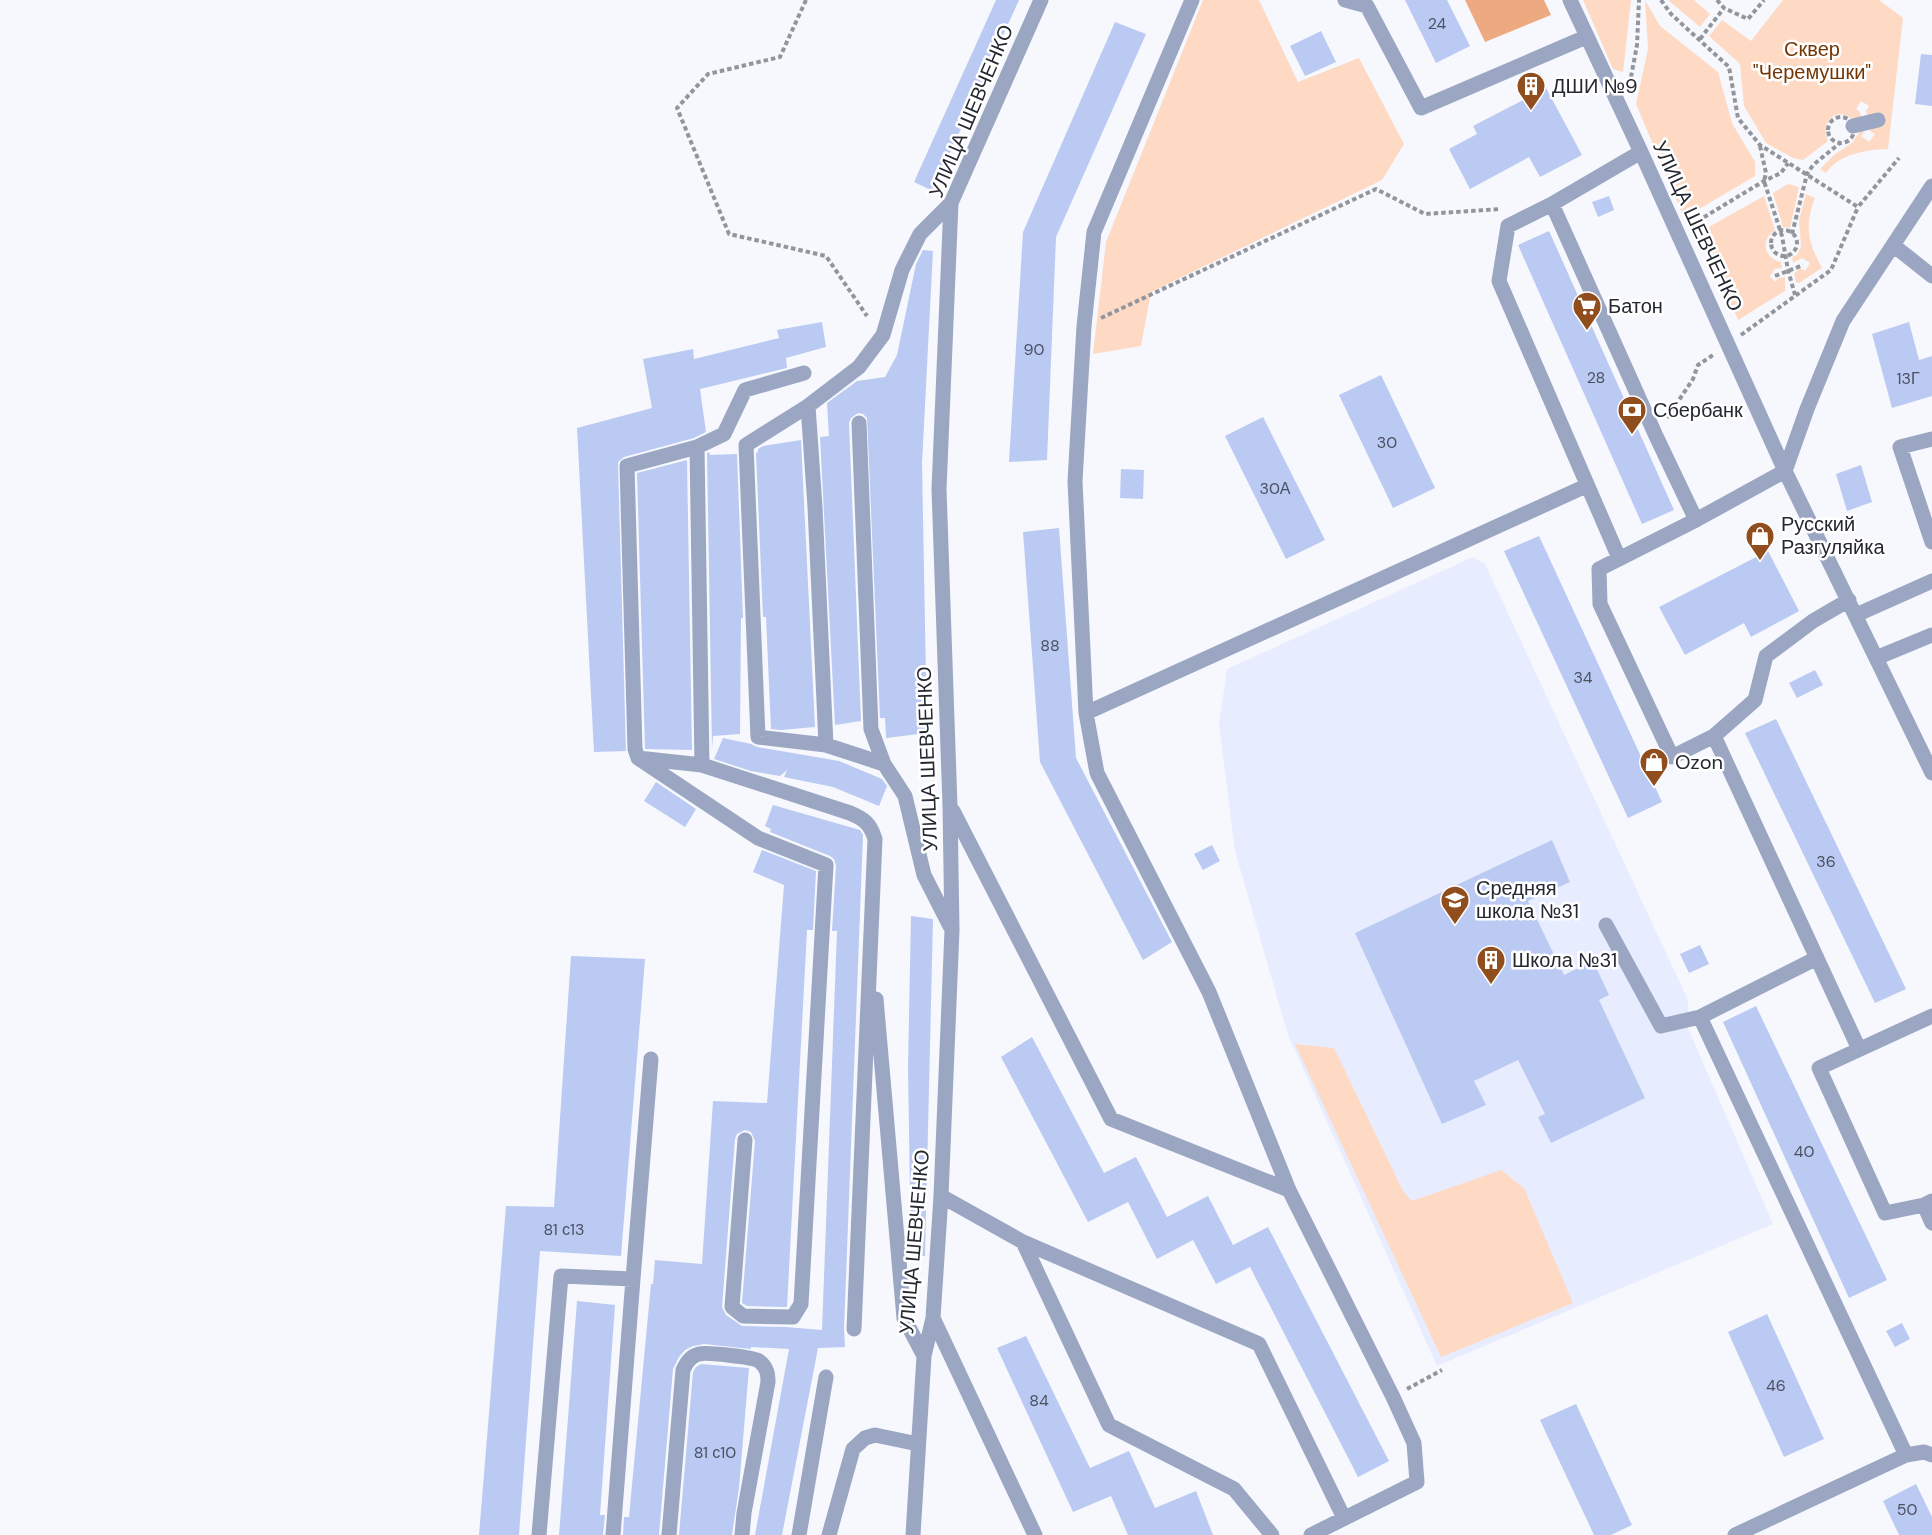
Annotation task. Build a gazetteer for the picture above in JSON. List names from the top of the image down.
{
  "streets": {
    "street": ["УЛИЦА ШЕВЧЕНКО"]
  },
  "parks": ["Сквер \"Черемушки\""],
  "places": {
    "building": ["ДШИ №9", "Школа №31"],
    "supermarket": ["Батон"],
    "bank": ["Сбербанк"],
    "shop": ["Русский Разгуляйка", "Ozon"],
    "school or university": ["Средняя школа №31"]
  },
  "house_numbers": [
    "24",
    "90",
    "28",
    "13Г",
    "30",
    "30А",
    "88",
    "34",
    "36",
    "40",
    "81 с13",
    "46",
    "84",
    "81 с10",
    "50"
  ]
}
